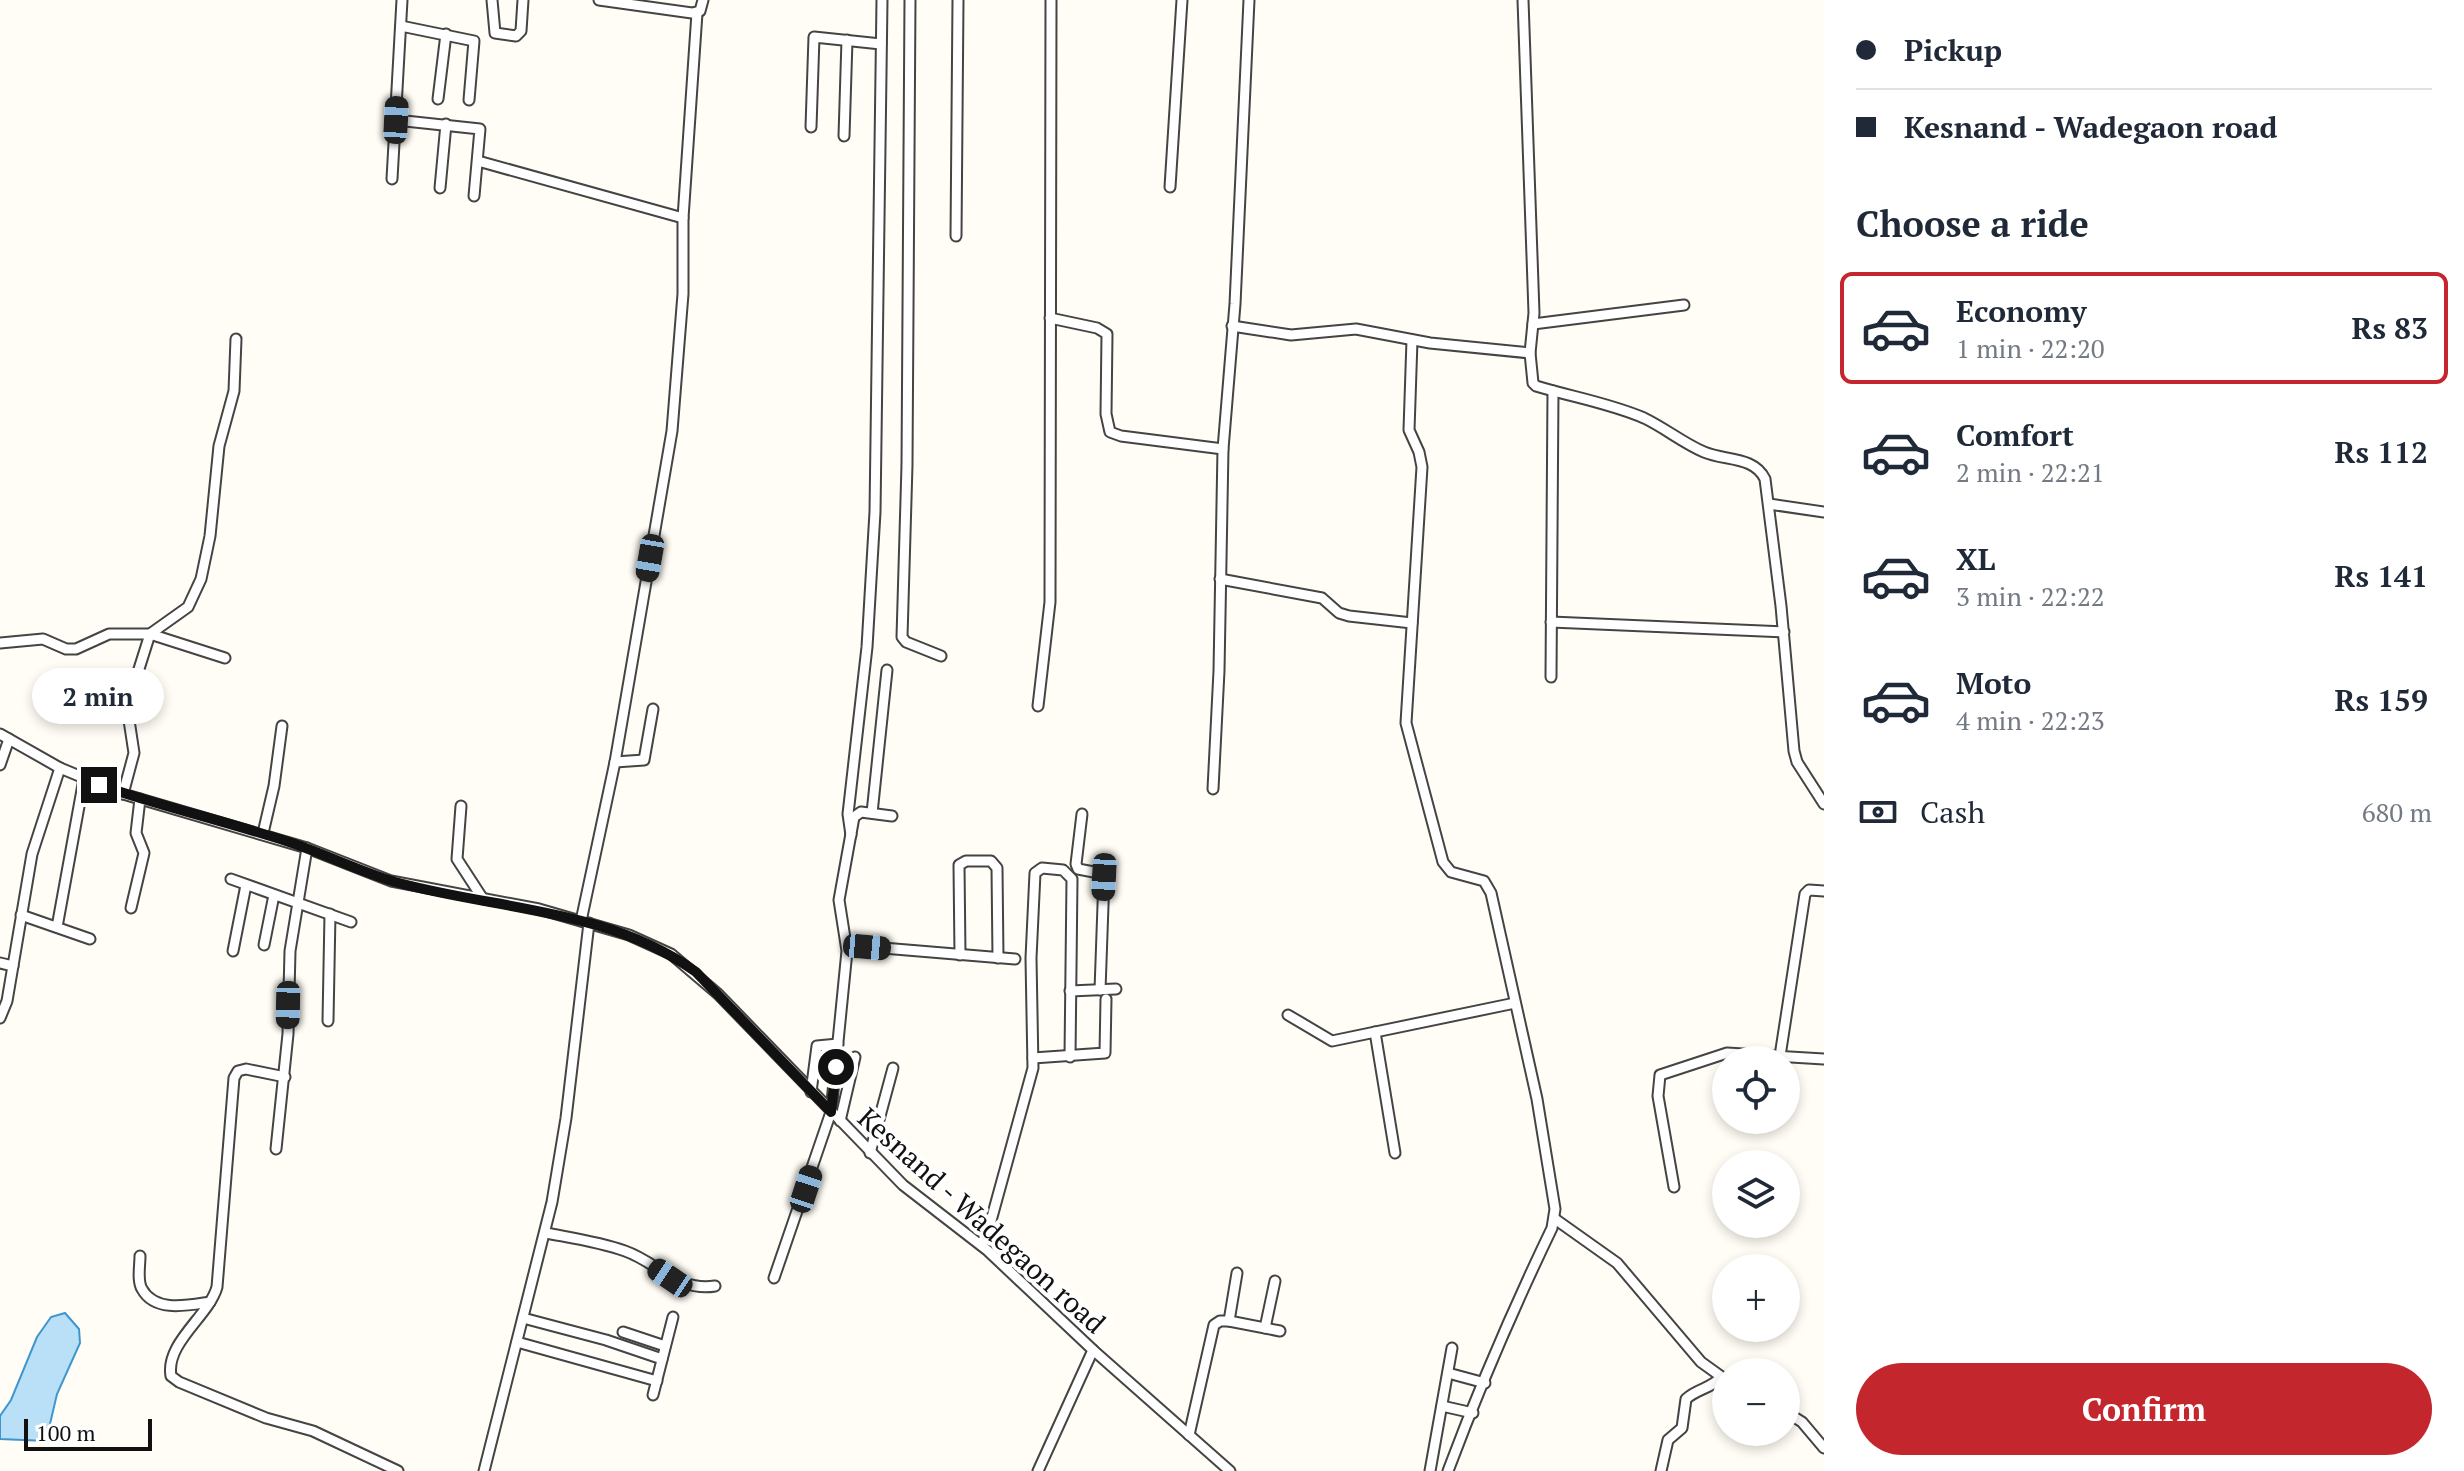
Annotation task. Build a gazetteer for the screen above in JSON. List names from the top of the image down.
{
  "streets": {
    "street": ["Kesnand - Wadegaon road"]
  },
  "scale_bar": "100 m",
  "page": {
    "banner": ["Pickup", "Kesnand - Wadegaon road"],
    "heading": "Choose a ride",
    "list": [
      {
        "name": "Economy",
        "note": "1 min · 22:20",
        "value": "Rs 83"
      },
      {
        "name": "Comfort",
        "note": "2 min · 22:21",
        "value": "Rs 112"
      },
      {
        "name": "XL",
        "note": "3 min · 22:22",
        "value": "Rs 141"
      },
      {
        "name": "Moto",
        "note": "4 min · 22:23",
        "value": "Rs 159"
      }
    ],
    "bubble": "2 min",
    "pay": ["Cash", "680 m"],
    "map_buttons": ["+", "−"],
    "buttons": "Confirm",
    "scale": "100 m"
  }
}
